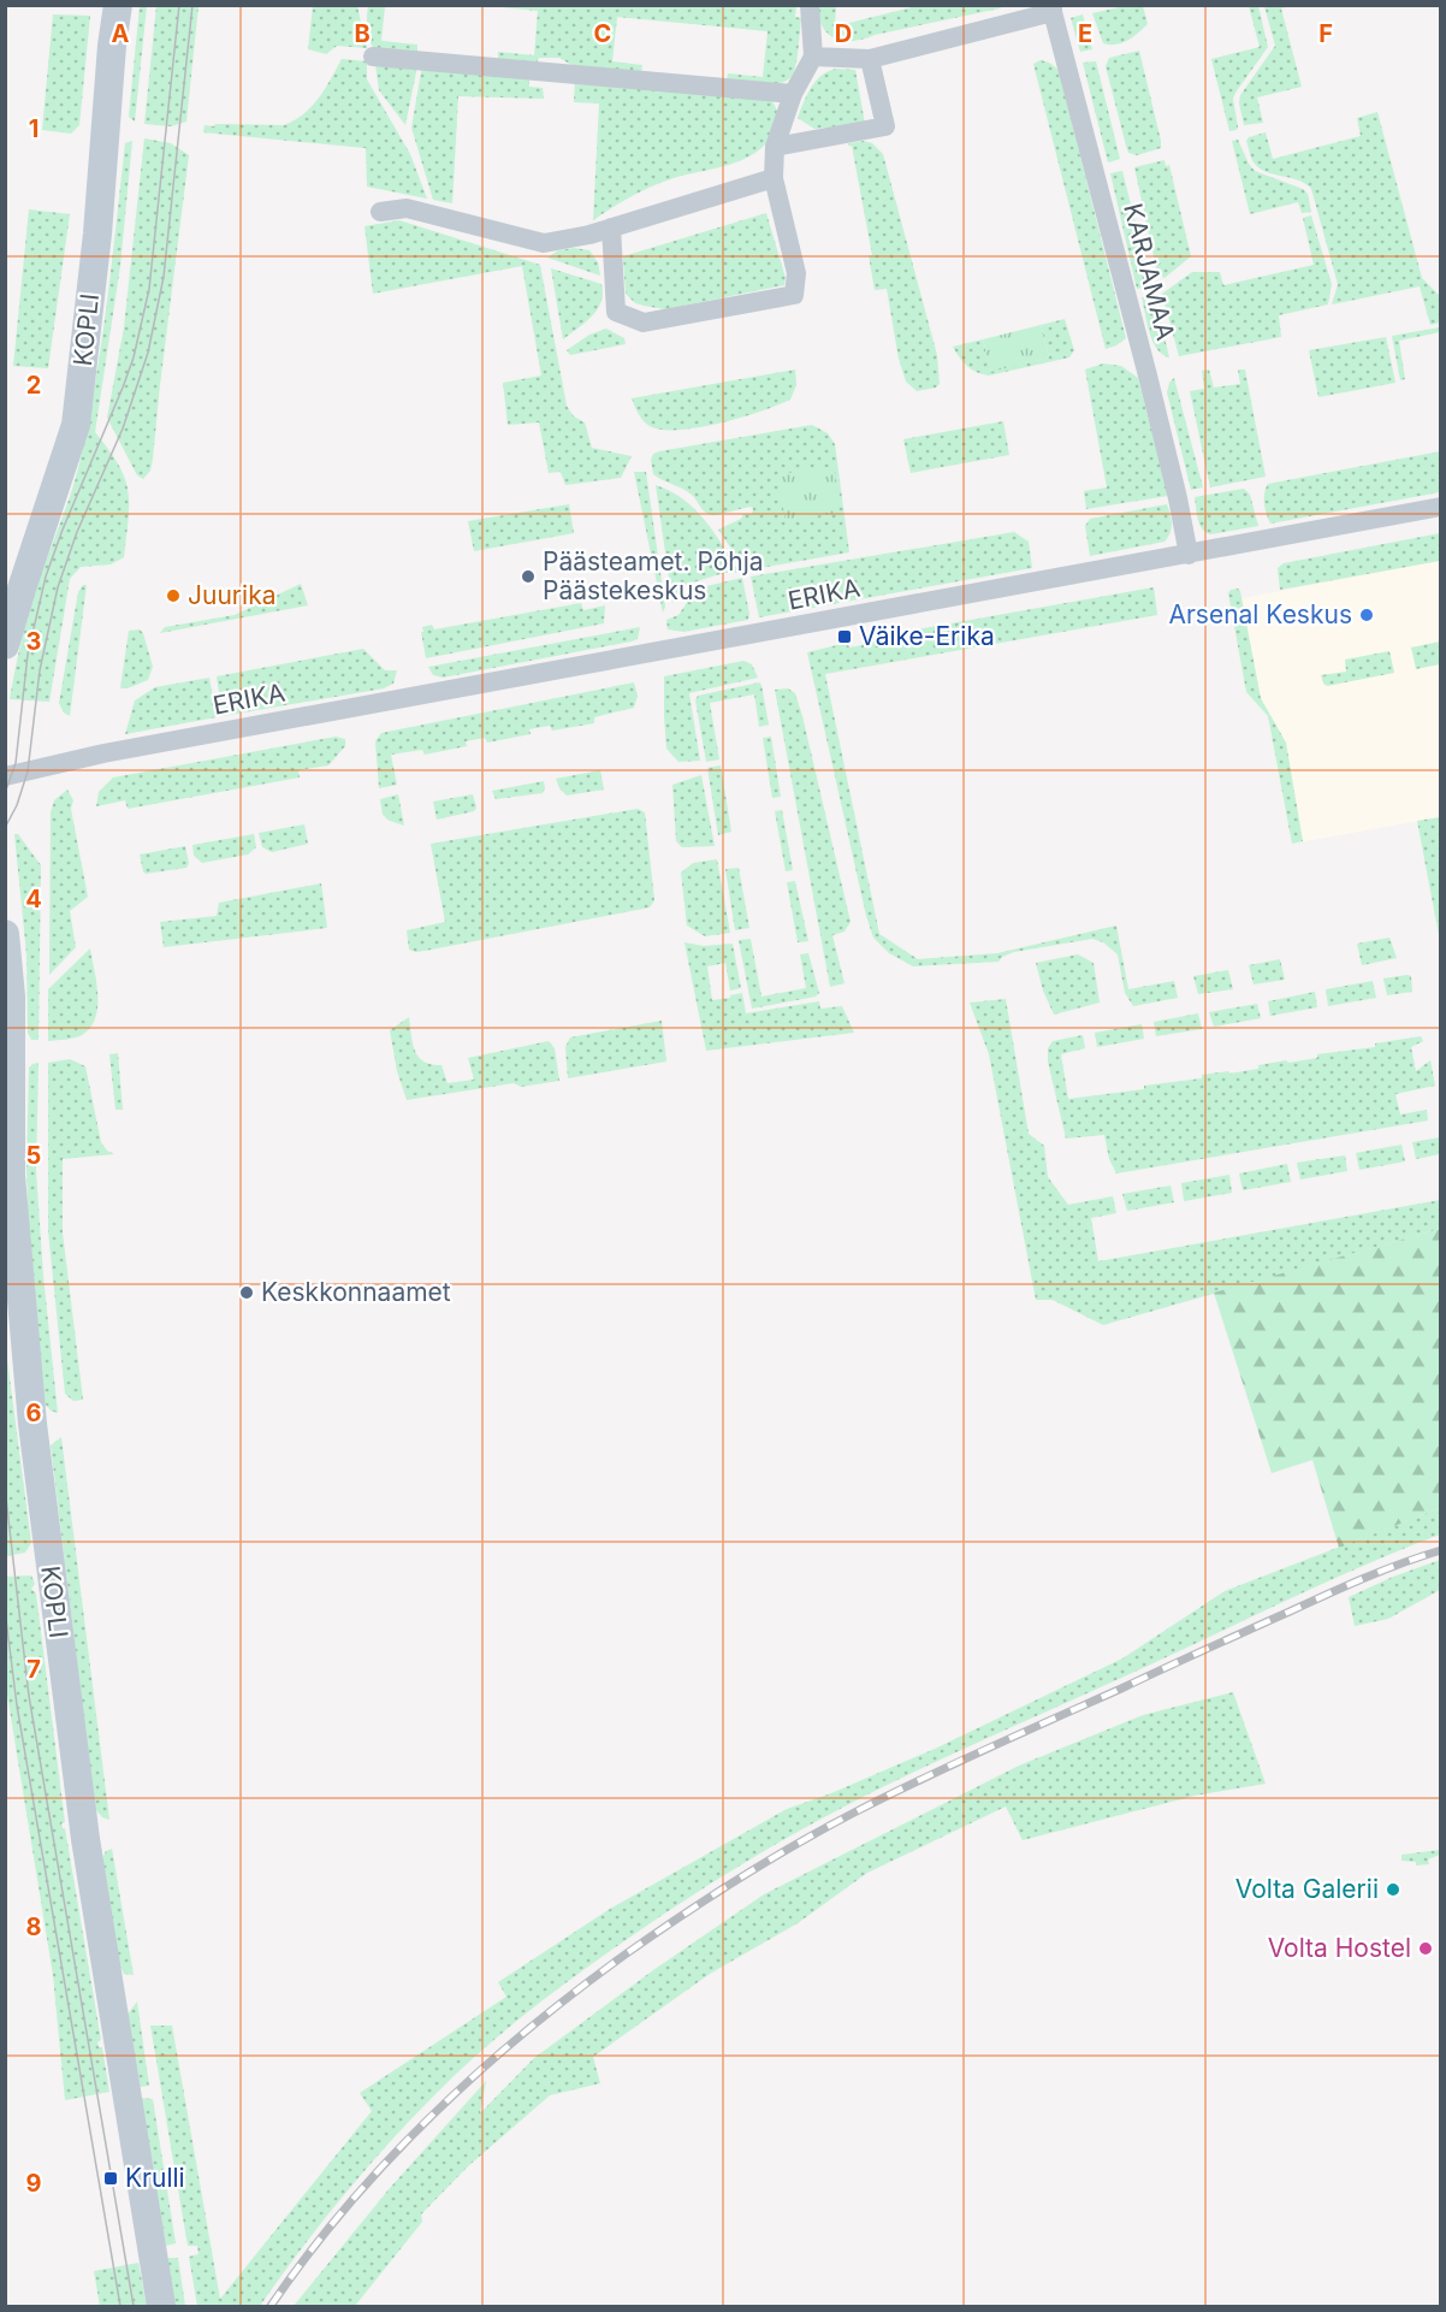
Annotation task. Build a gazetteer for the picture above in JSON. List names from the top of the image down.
{
  "streets": {
    "street": ["KARJAMAA", "KOPLI", "ERIKA"]
  },
  "crossings": [
    ["KARJAMAA", "ERIKA"]
  ],
  "places": {
    "other": [
      "Päästeamet. Põhja Päästekeskus",
      "Juurika",
      "Arsenal Keskus",
      "Keskkonnaamet",
      "Volta Galerii",
      "Volta Hostel"
    ],
    "transit": ["Väike-Erika", "Krulli"]
  },
  "grid": {
    "columns": [
      "A",
      "B",
      "C",
      "D",
      "E",
      "F"
    ],
    "rows": [
      "1",
      "2",
      "3",
      "4",
      "5",
      "6",
      "7",
      "8",
      "9"
    ]
  }
}
